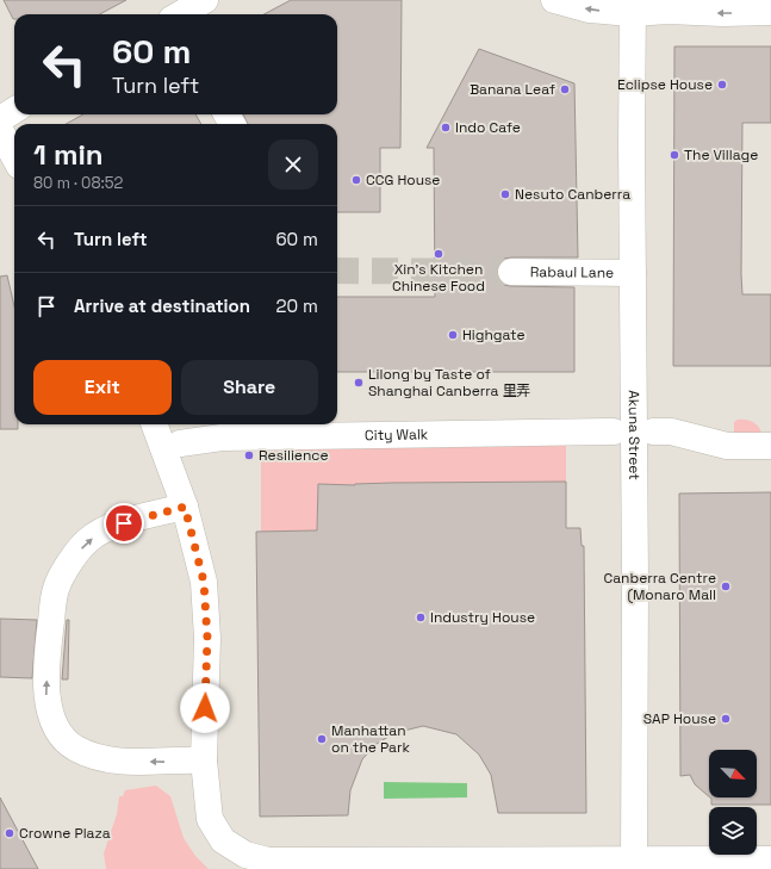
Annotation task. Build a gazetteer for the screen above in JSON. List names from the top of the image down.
{
  "streets": {
    "street": ["Rabaul Lane", "Akuna Street", "City Walk"]
  },
  "crossings": [
    ["Rabaul Lane", "Akuna Street"]
  ],
  "places": [
    "Eclipse House",
    "Banana Leaf",
    "Indo Cafe",
    "The Village",
    "CCG House",
    "Nesuto Canberra",
    "Xin's Kitchen Chinese Food",
    "Highgate",
    "Lilong by Taste of Shanghai Canberra 里弄",
    "Resilience",
    "Canberra Centre (Monaro Mall",
    "Industry House",
    "SAP House",
    "Manhattan on the Park",
    "Crowne Plaza"
  ],
  "north": "bottom right",
  "page": {
    "turn": ["60 m", "Turn left"],
    "heading": ["1 min", "80 m · 08:52"],
    "list": [
      {
        "name": "Turn left",
        "value": "60 m"
      },
      {
        "name": "Arrive at destination",
        "value": "20 m"
      }
    ],
    "buttons": ["Exit", "Share"]
  }
}
